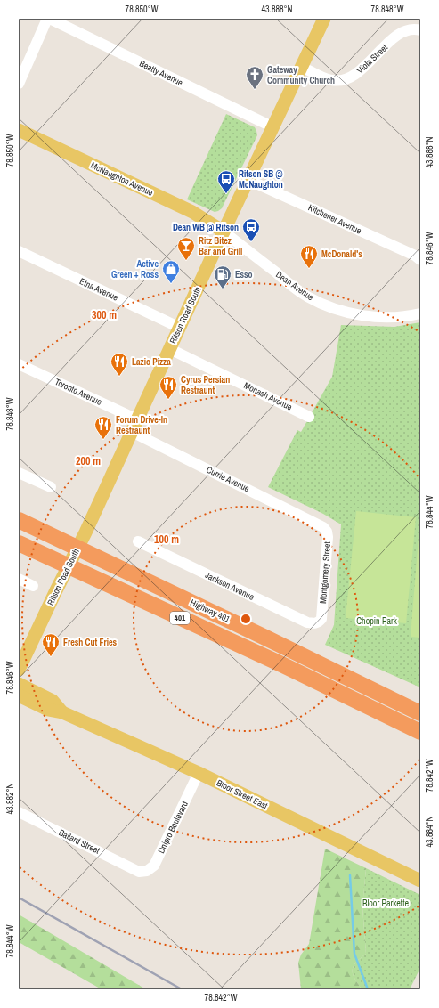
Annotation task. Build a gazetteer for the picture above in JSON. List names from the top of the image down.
{
  "streets": {
    "highway": ["Highway 401", "401"],
    "main road": ["McNaughton Avenue", "Ritson Road South", "Bloor Street East"],
    "street": [
      "Viola Street",
      "Beatty Avenue",
      "Kitchener Avenue",
      "Dean Avenue",
      "Etna Avenue",
      "Toronto Avenue",
      "Monash Avenue",
      "Currie Avenue",
      "Montgomery Street",
      "Jackson Avenue",
      "Dnipro Boulevard",
      "Ballard Street"
    ]
  },
  "crossings": [
    ["Viola Street", "Ritson Road South"],
    ["Beatty Avenue", "Ritson Road South"],
    ["McNaughton Avenue", "Dean Avenue"],
    ["McNaughton Avenue", "Ritson Road South"],
    ["Kitchener Avenue", "Ritson Road South"],
    ["Dean Avenue", "Ritson Road South"],
    ["Etna Avenue", "Ritson Road South"],
    ["Ritson Road South", "Toronto Avenue"],
    ["Ritson Road South", "Monash Avenue"],
    ["Ritson Road South", "Currie Avenue"],
    ["Currie Avenue", "Montgomery Street"],
    ["Montgomery Street", "Jackson Avenue"],
    ["Bloor Street East", "Dnipro Boulevard"],
    ["Dnipro Boulevard", "Ballard Street"]
  ],
  "parks": ["Chopin Park", "Bloor Parkette"],
  "places": {
    "church": ["Gateway Community Church"],
    "bus stop": ["Ritson SB @ McNaughton", "Dean WB @ Ritson"],
    "bar": ["Ritz Bitez Bar and Grill"],
    "restaurant": [
      "McDonald's",
      "Lazio Pizza",
      "Cyrus Persian Restraunt",
      "Forum Drive-In Restraunt",
      "Fresh Cut Fries"
    ],
    "shop": ["Active Green + Ross"],
    "fuel station": ["Esso"]
  },
  "coordinates": [
    "78.850°W",
    "43.888°N",
    "78.848°W",
    "78.846°W",
    "78.844°W",
    "78.842°W",
    "43.882°N",
    "43.884°N"
  ],
  "rings": ["300 m", "200 m", "100 m"]
}
